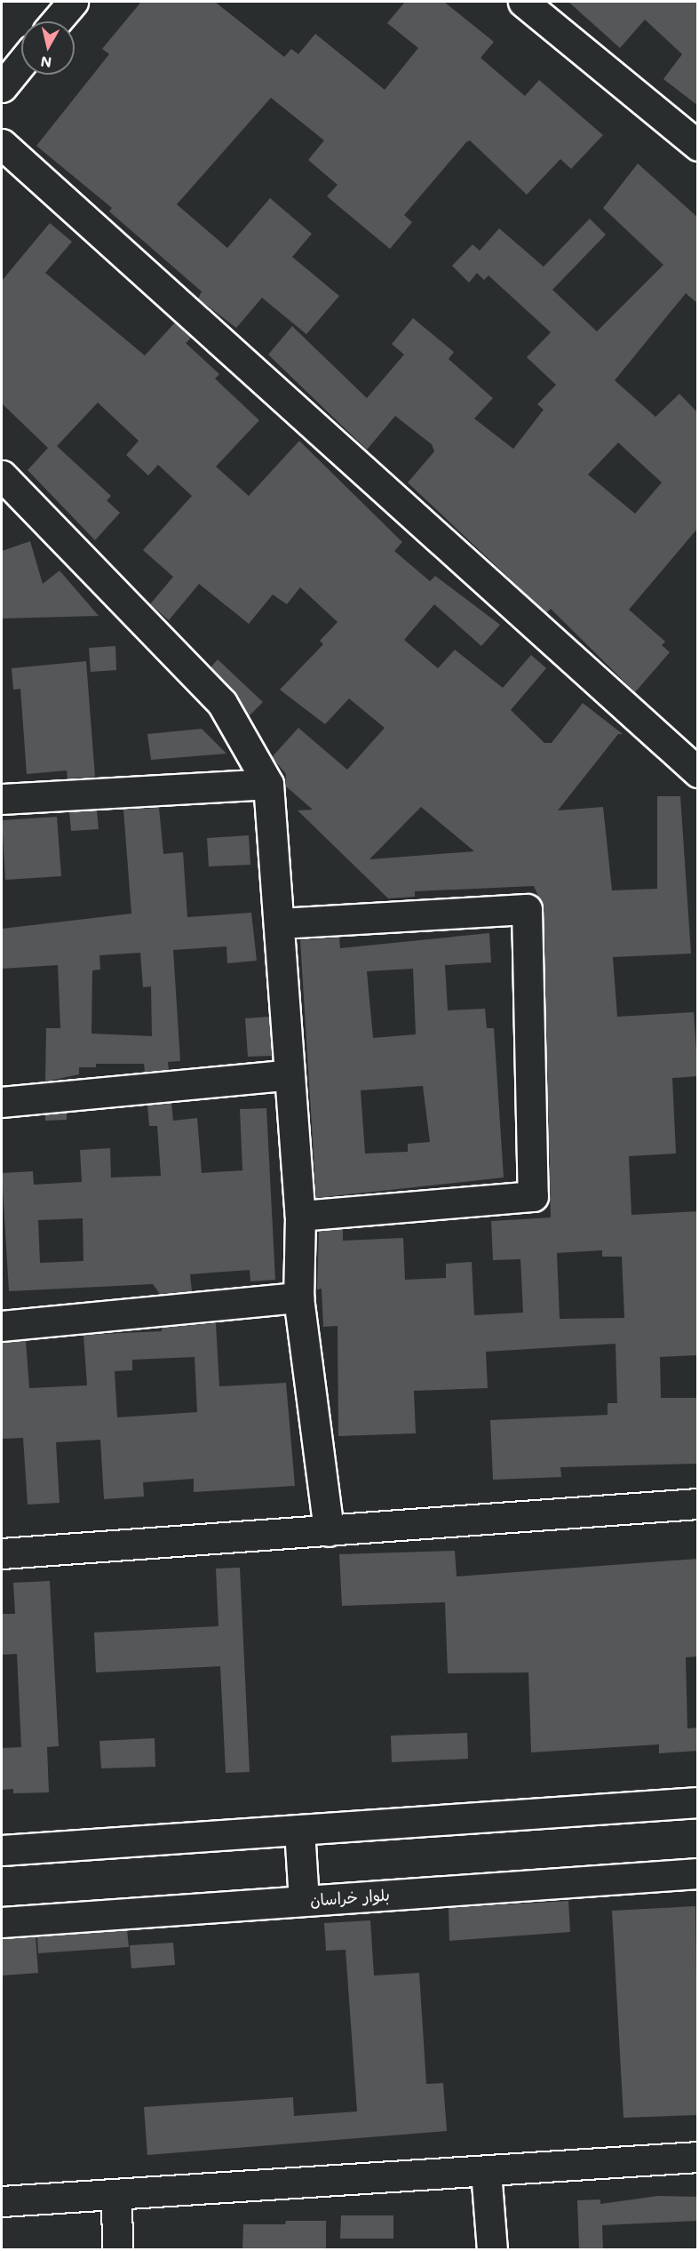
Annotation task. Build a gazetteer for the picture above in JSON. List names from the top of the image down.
{
  "streets": {
    "street": ["بلوار خراسان"]
  },
  "north": "bottom"
}
